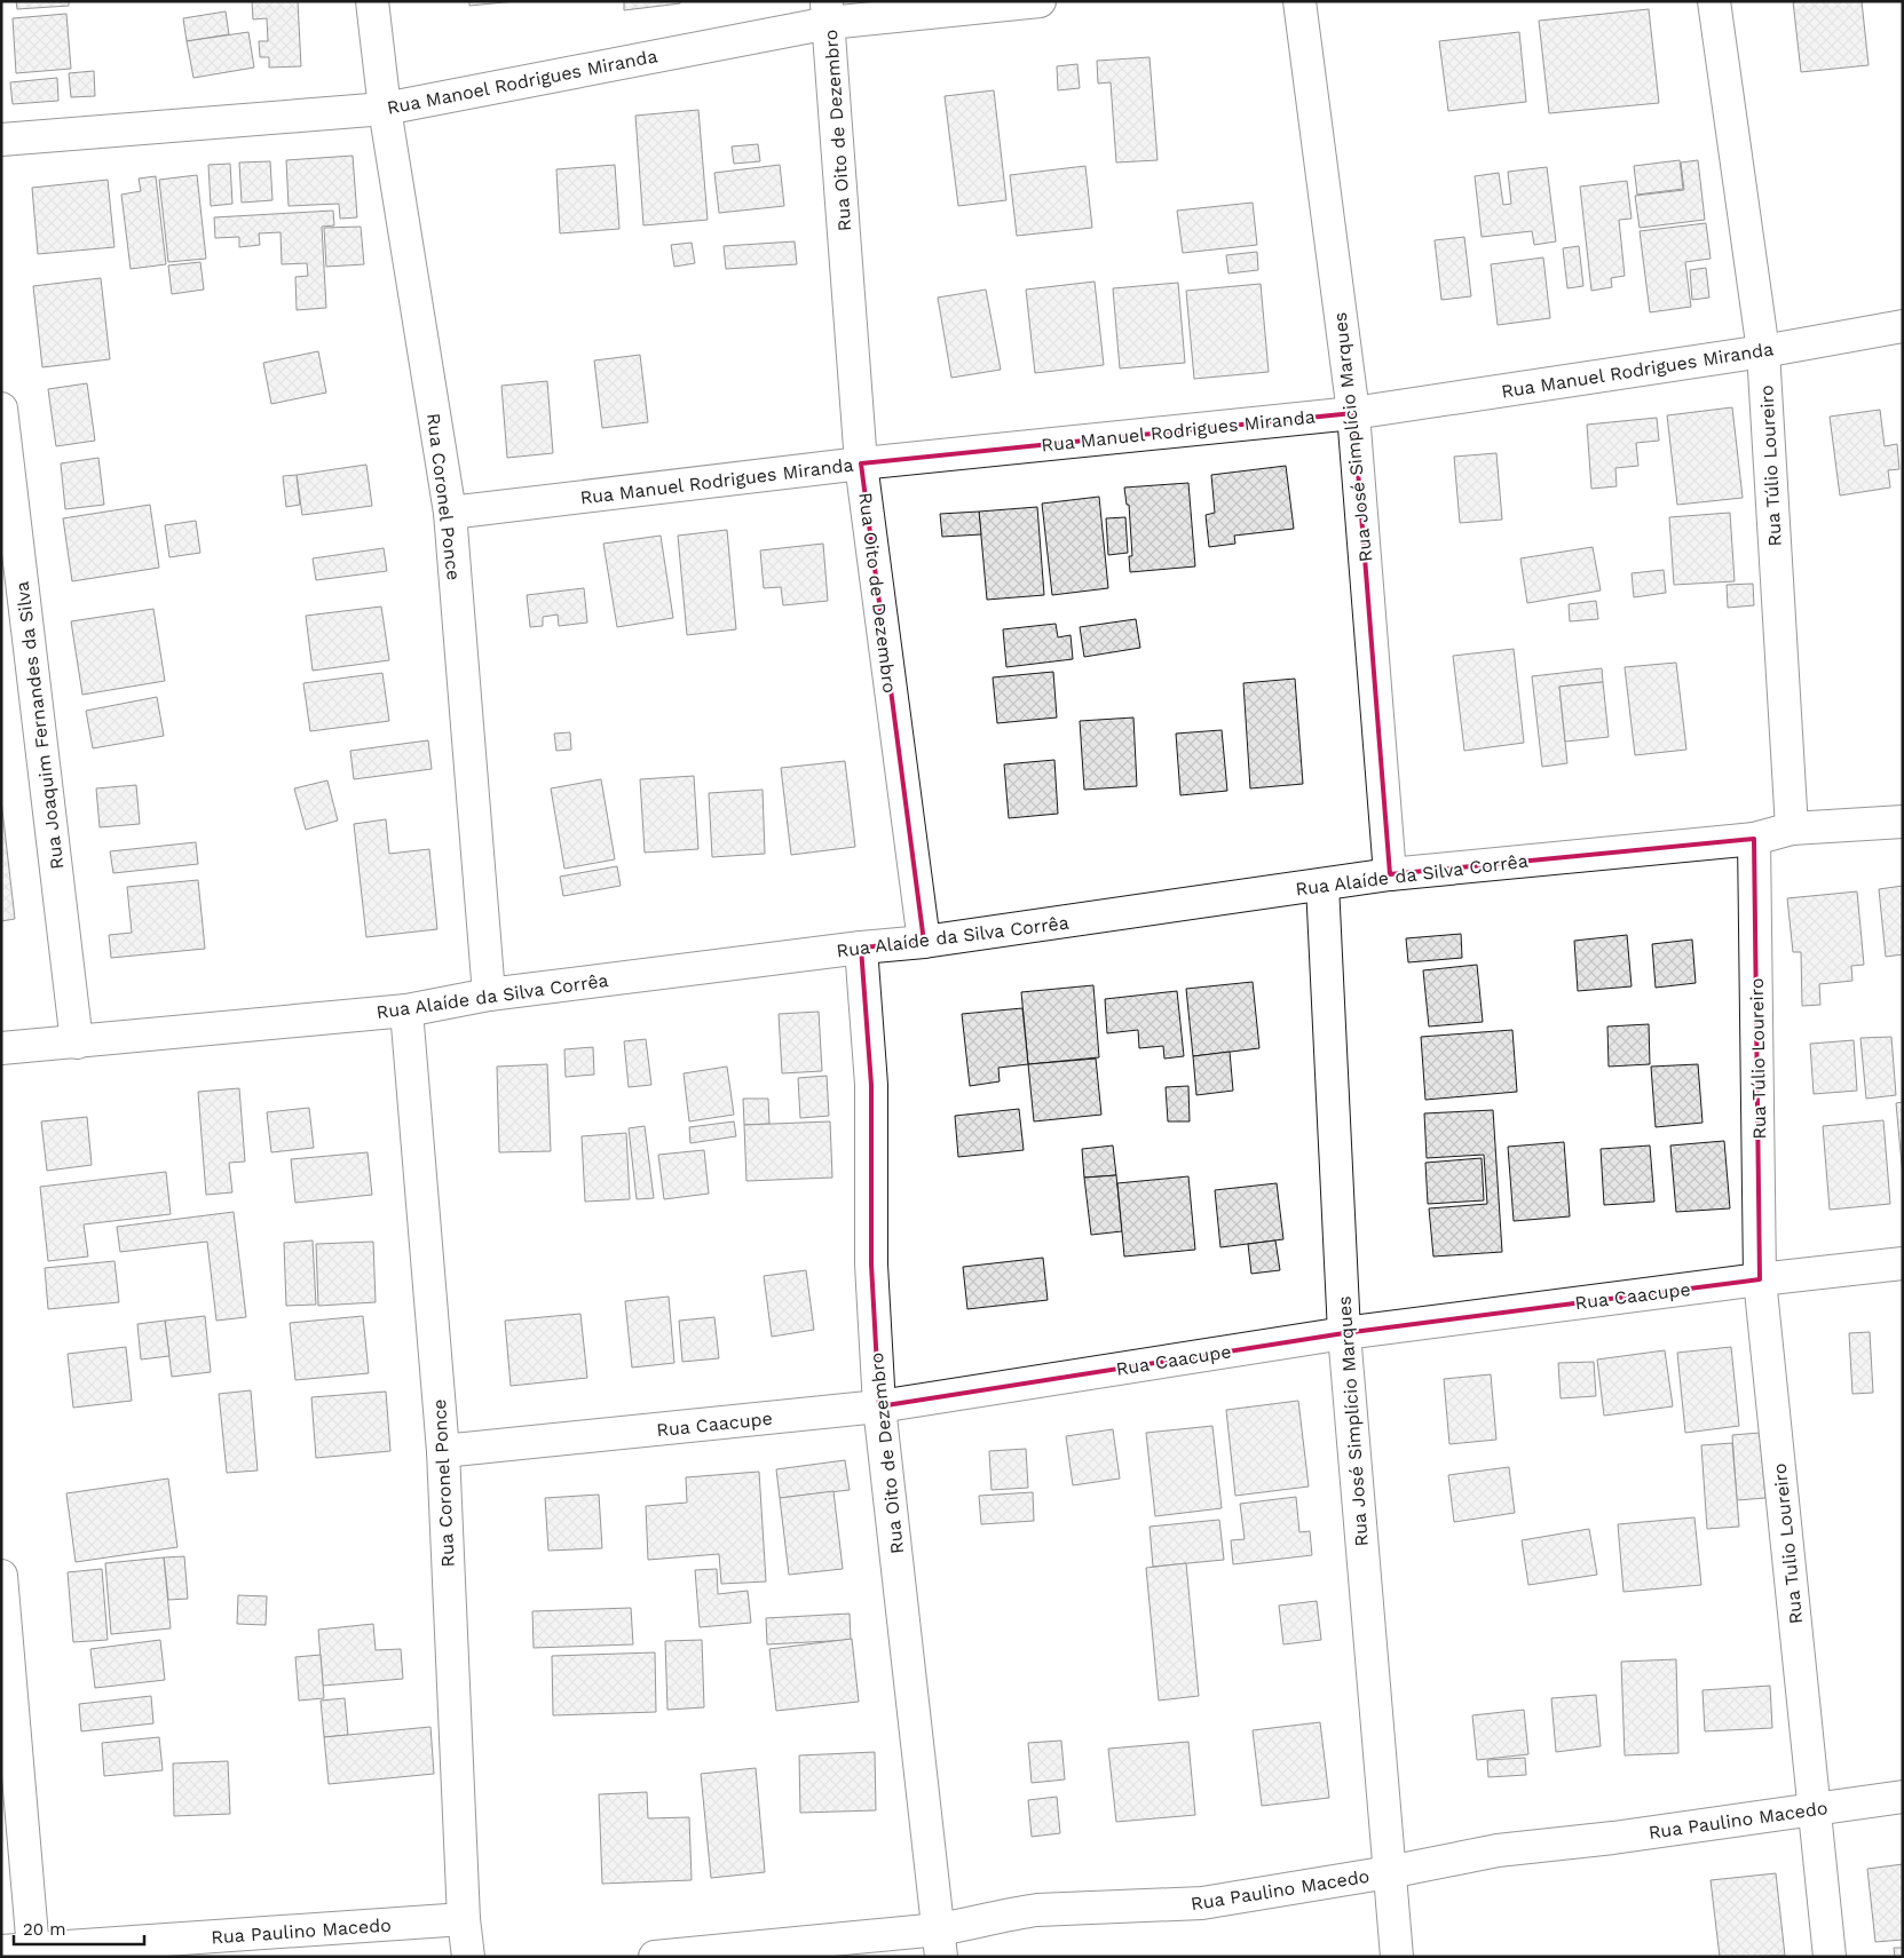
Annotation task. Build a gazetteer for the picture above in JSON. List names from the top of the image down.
{
  "streets": {
    "street": [
      "Rua Manoel Rodrigues Miranda",
      "Rua Oito de Dezembro",
      "Rua Manuel Rodrigues Miranda",
      "Rua José Simplício Marques",
      "Rua Túlio Loureiro",
      "Rua Coronel Ponce",
      "Rua Joaquim Fernandes da Silva",
      "Rua Alaíde da Silva Corrêa",
      "Rua Caacupe",
      "Rua Tulio Loureiro",
      "Rua Paulino Macedo"
    ]
  },
  "crossings": [
    ["Rua Manoel Rodrigues Miranda", "Rua Oito de Dezembro"],
    ["Rua Manoel Rodrigues Miranda", "Rua Coronel Ponce"],
    ["Rua Oito de Dezembro", "Rua Manuel Rodrigues Miranda"],
    ["Rua Oito de Dezembro", "Rua Alaíde da Silva Corrêa"],
    ["Rua Oito de Dezembro", "Rua Caacupe"],
    ["Rua Oito de Dezembro", "Rua Paulino Macedo"],
    ["Rua Manuel Rodrigues Miranda", "Rua José Simplício Marques"],
    ["Rua Manuel Rodrigues Miranda", "Rua Túlio Loureiro"],
    ["Rua Manuel Rodrigues Miranda", "Rua Coronel Ponce"],
    ["Rua José Simplício Marques", "Rua Alaíde da Silva Corrêa"],
    ["Rua José Simplício Marques", "Rua Caacupe"],
    ["Rua José Simplício Marques", "Rua Paulino Macedo"],
    ["Rua Túlio Loureiro", "Rua Alaíde da Silva Corrêa"],
    ["Rua Túlio Loureiro", "Rua Caacupe"],
    ["Rua Túlio Loureiro", "Rua Tulio Loureiro"],
    ["Rua Coronel Ponce", "Rua Alaíde da Silva Corrêa"],
    ["Rua Coronel Ponce", "Rua Caacupe"],
    ["Rua Coronel Ponce", "Rua Paulino Macedo"],
    ["Rua Joaquim Fernandes da Silva", "Rua Alaíde da Silva Corrêa"],
    ["Rua Caacupe", "Rua Tulio Loureiro"],
    ["Rua Tulio Loureiro", "Rua Paulino Macedo"]
  ],
  "scale_bar": "20 m"
}
